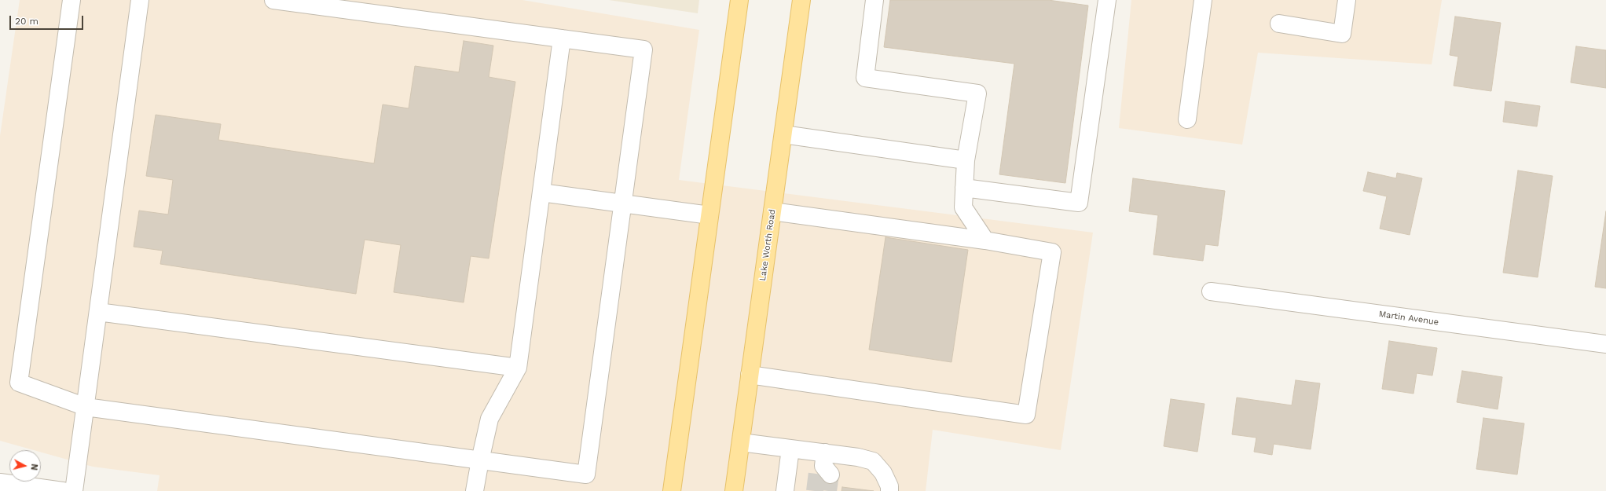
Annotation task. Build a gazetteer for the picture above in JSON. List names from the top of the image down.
{
  "streets": {
    "main road": ["Lake Worth Road"],
    "street": ["Martin Avenue"]
  },
  "scale_bar": "20 m",
  "north": "right"
}
